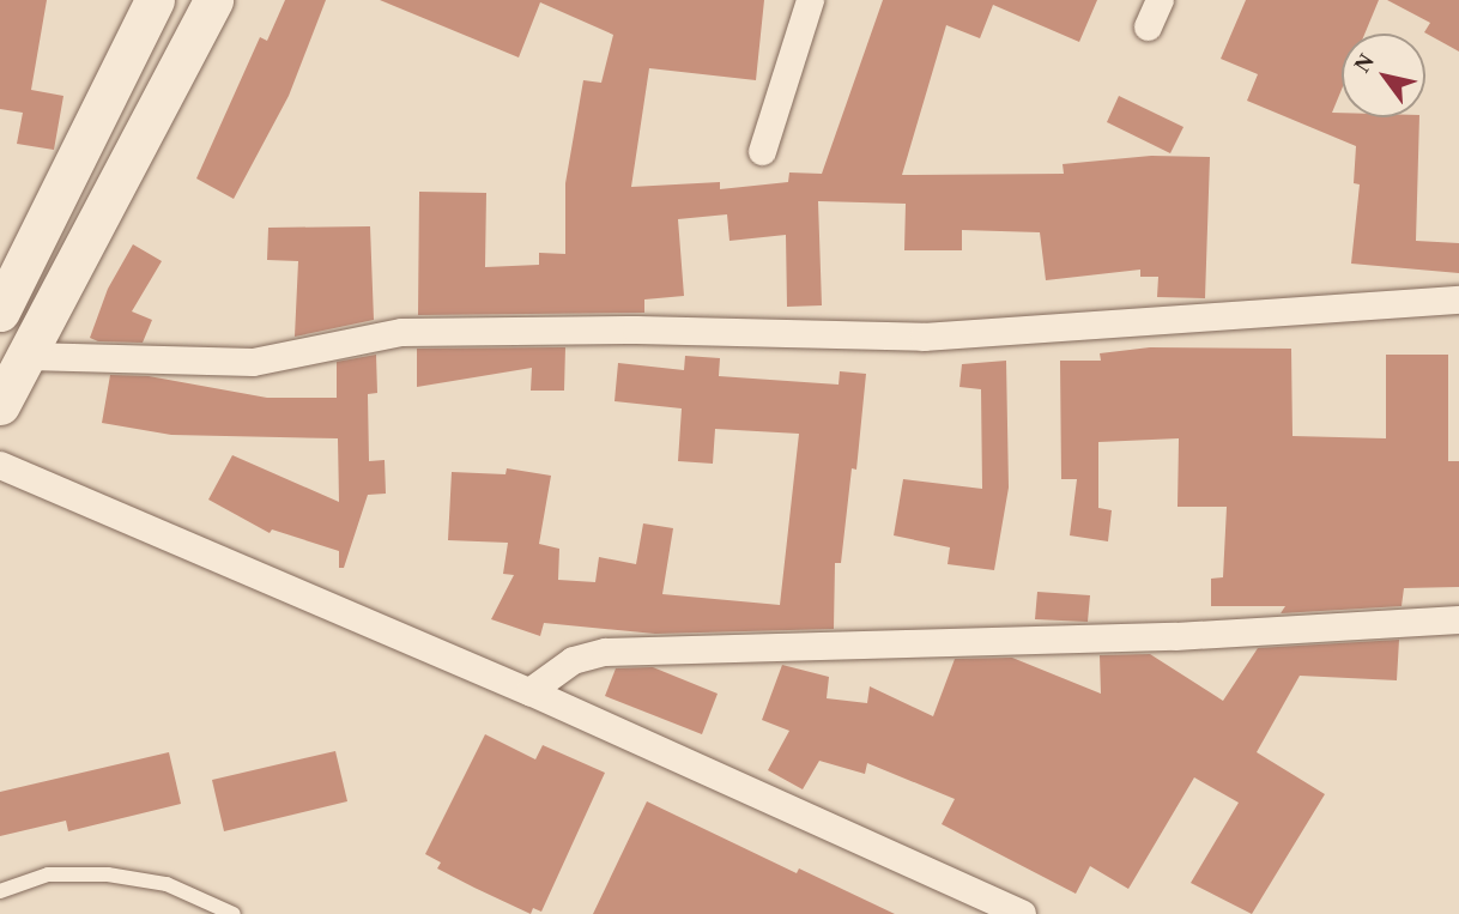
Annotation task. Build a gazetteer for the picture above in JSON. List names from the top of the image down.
{
  "north": "top left"
}
